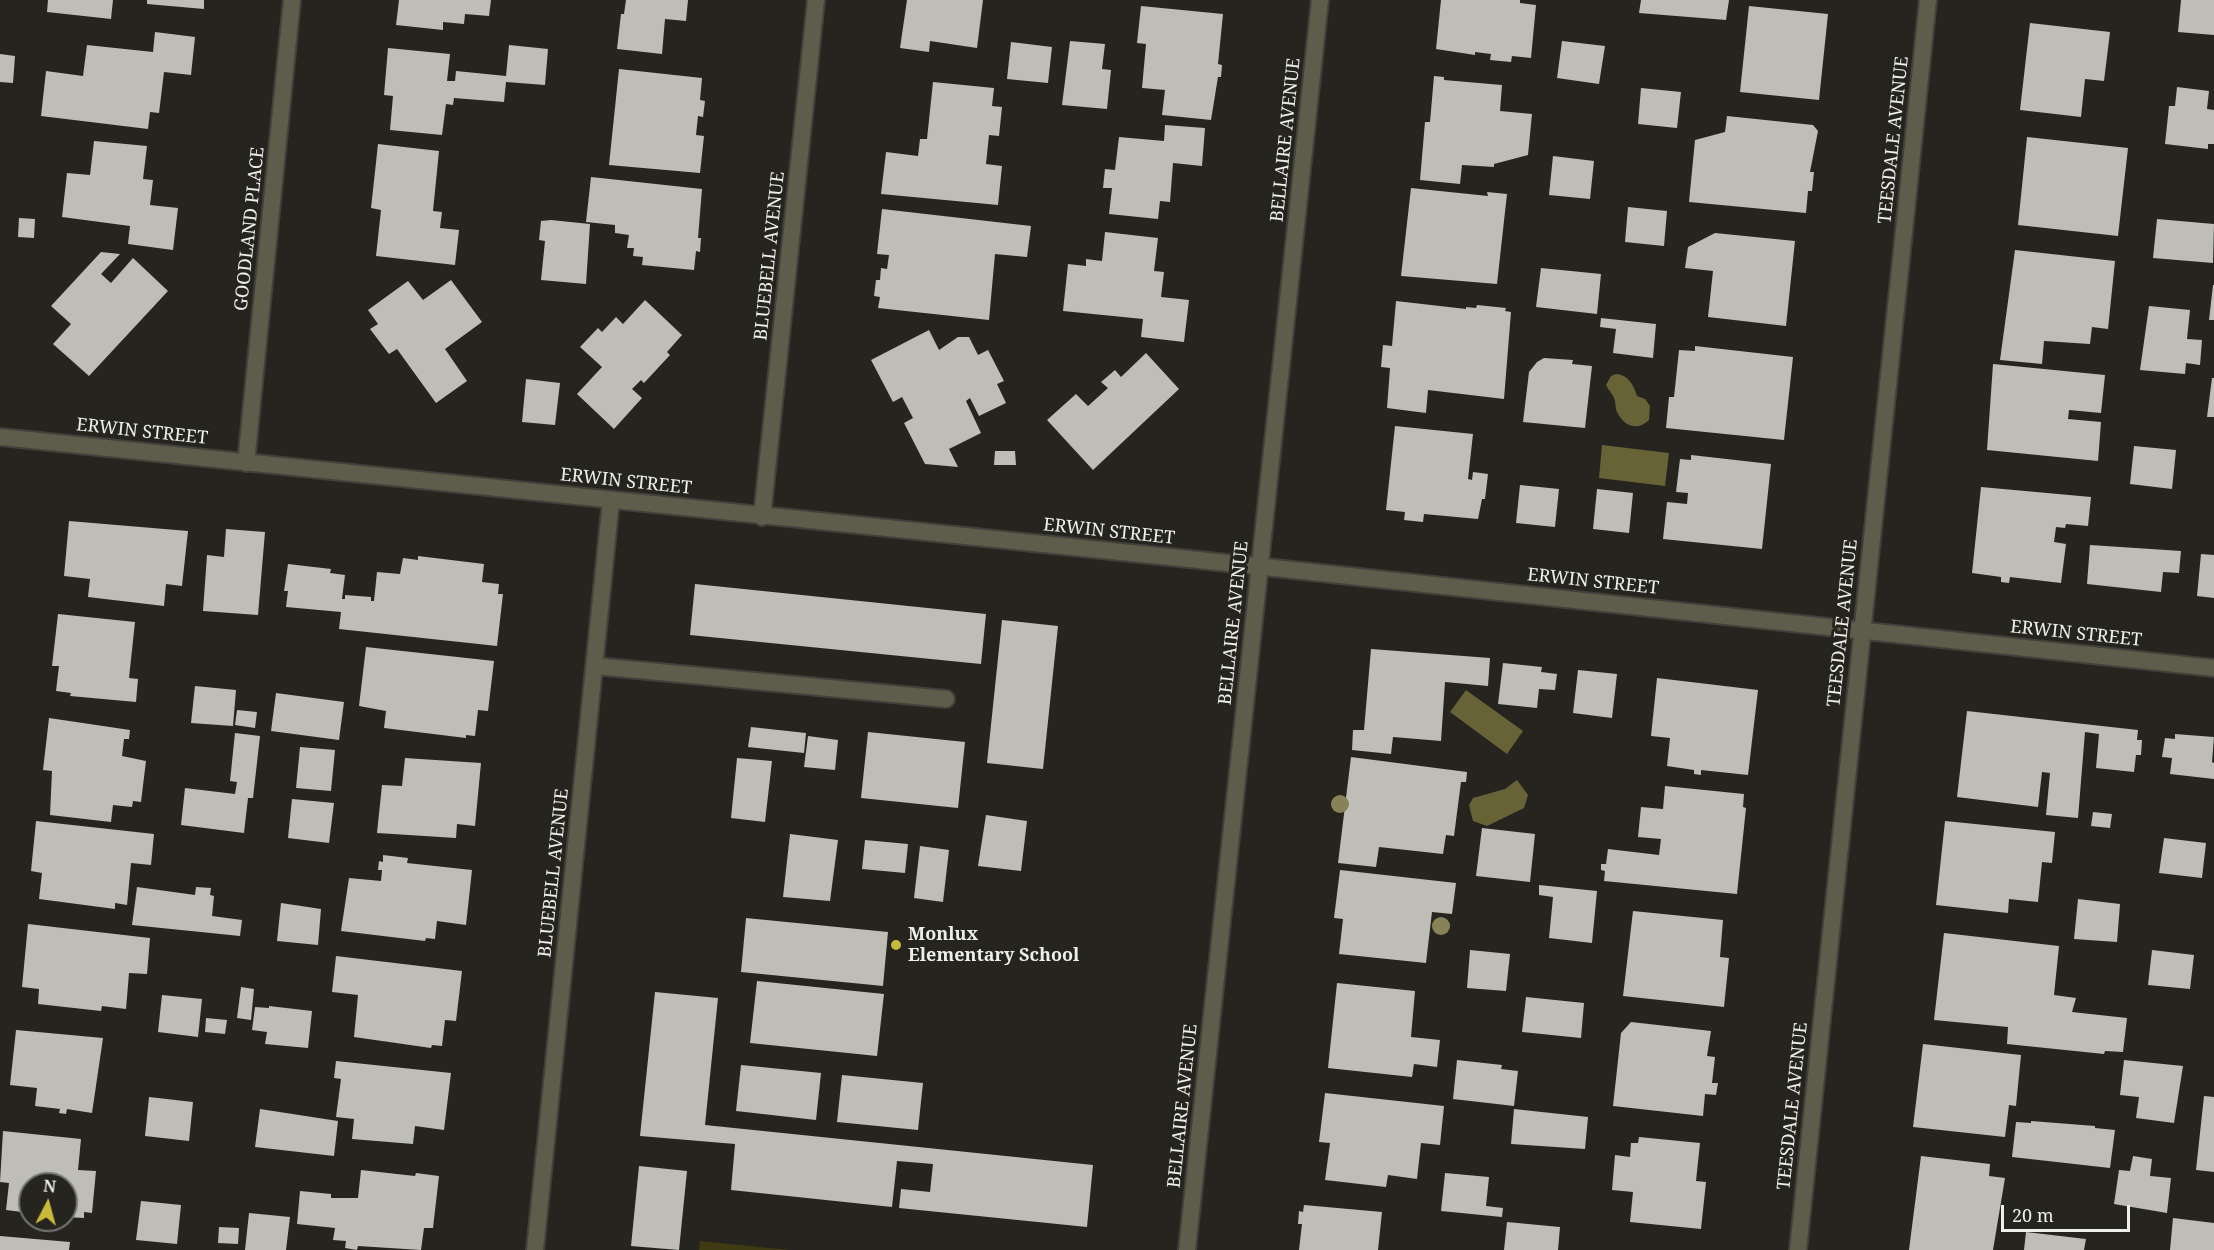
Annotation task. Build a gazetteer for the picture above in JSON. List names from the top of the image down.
{
  "streets": {
    "street": [
      "BELLAIRE AVENUE",
      "TEESDALE AVENUE",
      "GOODLAND PLACE",
      "BLUEBELL AVENUE",
      "ERWIN STREET"
    ]
  },
  "crossings": [
    ["BELLAIRE AVENUE", "ERWIN STREET"],
    ["TEESDALE AVENUE", "ERWIN STREET"],
    ["GOODLAND PLACE", "ERWIN STREET"],
    ["BLUEBELL AVENUE", "ERWIN STREET"]
  ],
  "places": ["Monlux Elementary School"],
  "scale_bar": "20 m",
  "north": "top"
}
